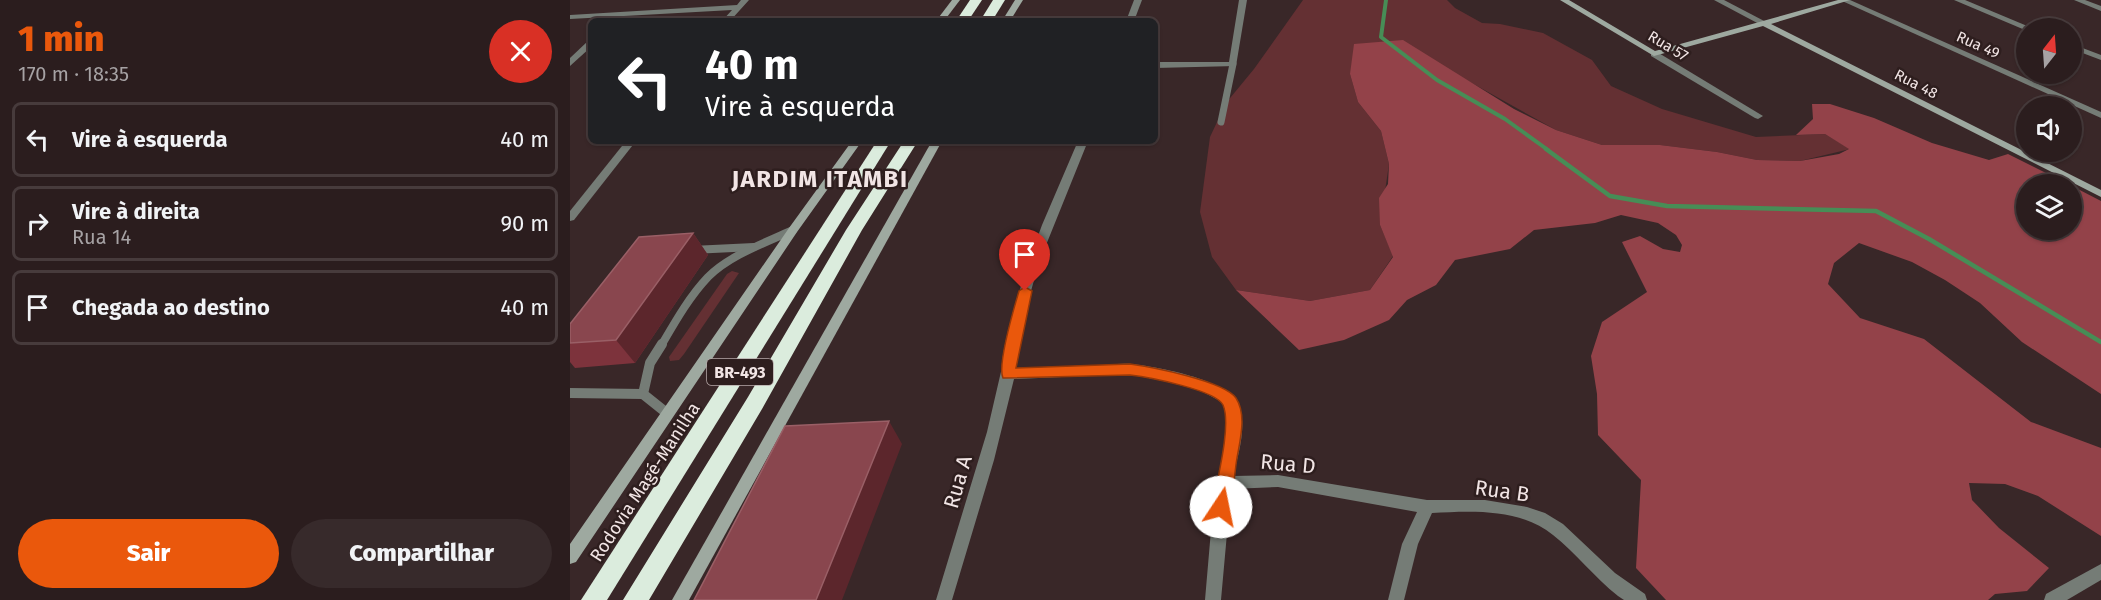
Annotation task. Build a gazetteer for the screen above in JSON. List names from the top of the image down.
{
  "streets": {
    "highway": ["BR-493", "Rodovia Magé-Manilha"],
    "main road": ["Rua 57", "Rua 48"],
    "street": [
      "Rua 49",
      "Rua D",
      "Rua A",
      "Rua B"
    ]
  },
  "crossings": [
    ["Rua D", "Rua B"]
  ],
  "districts": ["JARDIM ITAMBI"],
  "north": "top",
  "page": {
    "heading": ["1 min", "170 m · 18:35"],
    "turn": ["40 m", "Vire à esquerda"],
    "list": [
      {
        "name": "Vire à esquerda",
        "value": "40 m"
      },
      {
        "name": "Vire à direita",
        "note": "Rua 14",
        "value": "90 m"
      },
      {
        "name": "Chegada ao destino",
        "value": "40 m"
      }
    ],
    "buttons": ["Sair", "Compartilhar"]
  }
}
